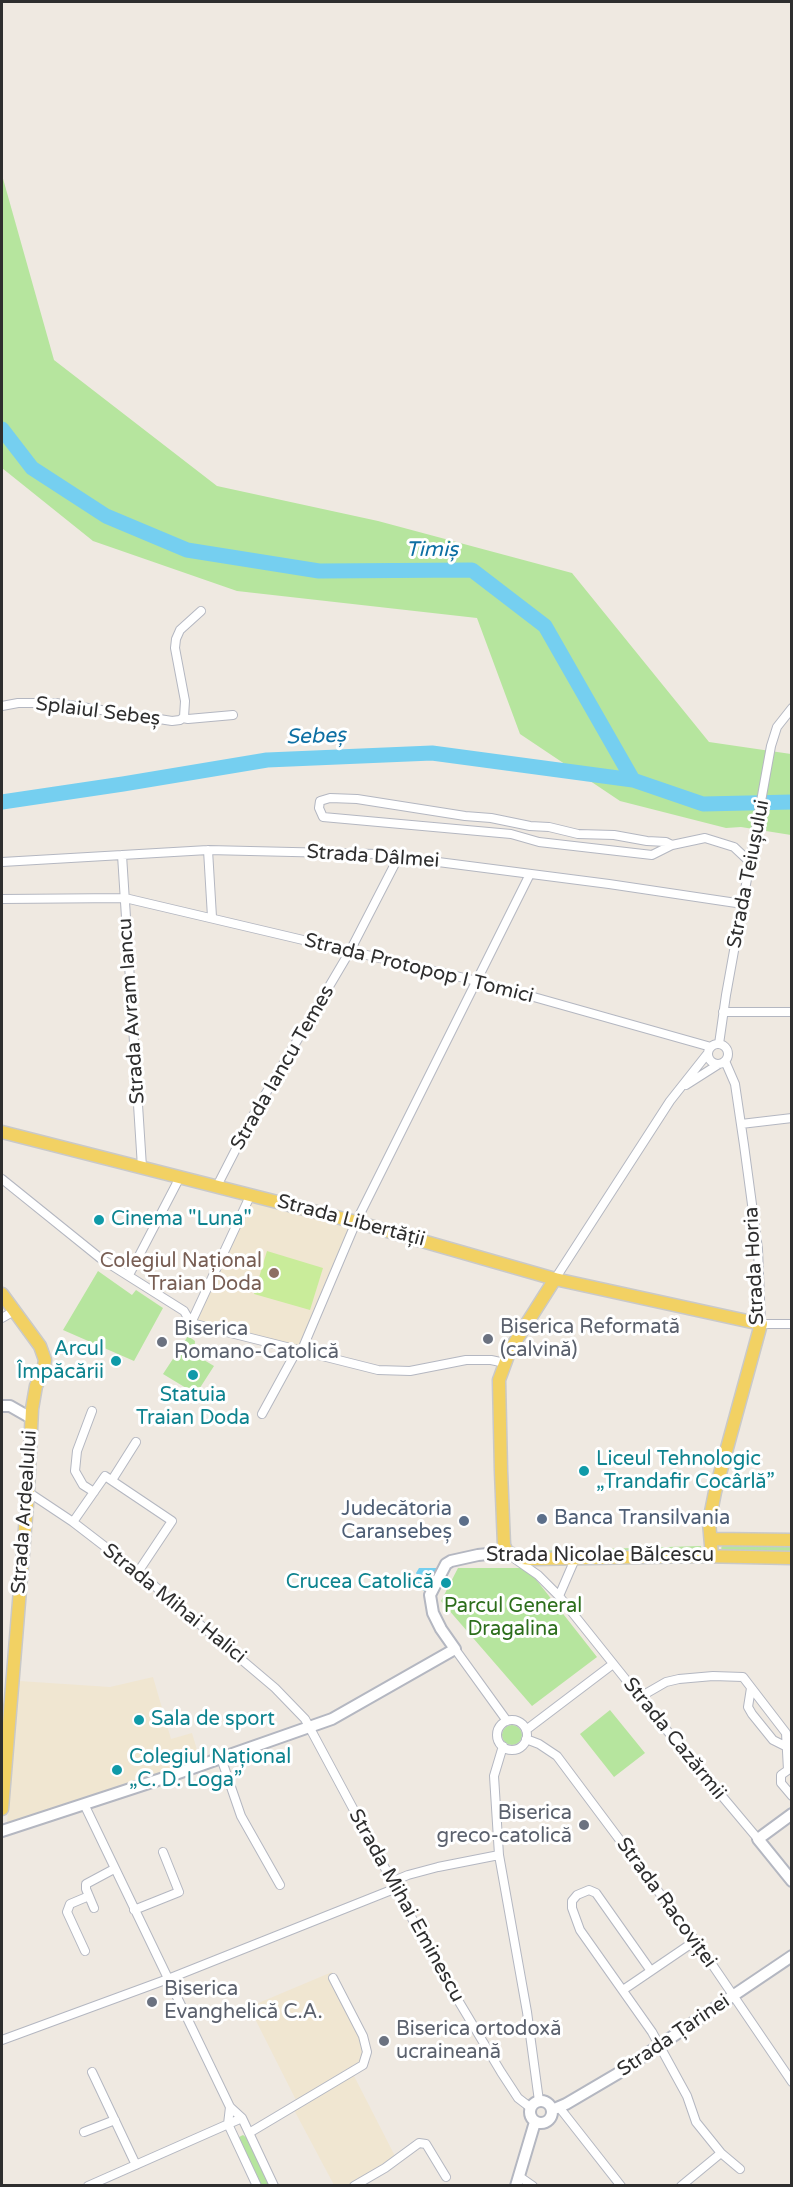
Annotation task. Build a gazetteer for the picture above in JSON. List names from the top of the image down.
{
  "streets": {
    "main road": [
      "Strada Libertății",
      "Strada Horia",
      "Strada Ardealului",
      "Strada Nicolae Bălcescu"
    ],
    "street": [
      "Splaiul Sebeș",
      "Strada Dâlmei",
      "Strada Teiușului",
      "Strada Protopop I Tomici",
      "Strada Avram Iancu",
      "Strada Iancu Temes",
      "Strada Mihai Halici",
      "Strada Cazărmii",
      "Strada Racoviței",
      "Strada Mihai Eminescu",
      "Strada Țarinei"
    ]
  },
  "crossings": [
    ["Strada Dâlmei", "Strada Teiușului"],
    ["Strada Dâlmei", "Strada Avram Iancu"],
    ["Strada Dâlmei", "Strada Iancu Temes"],
    ["Strada Teiușului", "Strada Protopop I Tomici"],
    ["Strada Teiușului", "Strada Horia"],
    ["Strada Protopop I Tomici", "Strada Avram Iancu"],
    ["Strada Protopop I Tomici", "Strada Iancu Temes"],
    ["Strada Protopop I Tomici", "Strada Horia"],
    ["Strada Avram Iancu", "Strada Libertății"],
    ["Strada Iancu Temes", "Strada Libertății"],
    ["Strada Libertății", "Strada Horia"],
    ["Strada Horia", "Strada Nicolae Bălcescu"],
    ["Strada Ardealului", "Strada Mihai Halici"],
    ["Strada Nicolae Bălcescu", "Strada Cazărmii"],
    ["Strada Mihai Halici", "Strada Mihai Eminescu"],
    ["Strada Racoviței", "Strada Țarinei"],
    ["Strada Mihai Eminescu", "Strada Țarinei"]
  ],
  "water": ["Timiș", "Sebeș"],
  "parks": ["Parcul General Dragalina"],
  "places": [
    "Cinema \"Luna\"",
    "Colegiul Național Traian Doda",
    "Biserica Reformată (calvină)",
    "Biserica Romano-Catolică",
    "Arcul Împăcării",
    "Statuia Traian Doda",
    "Liceul Tehnologic „Trandafir Cocârlă”",
    "Banca Transilvania",
    "Judecătoria Caransebeș",
    "Crucea Catolică",
    "Sala de sport",
    "Colegiul Național „C. D. Loga”",
    "Biserica greco-catolică",
    "Biserica Evanghelică C.A.",
    "Biserica ortodoxă ucraineană"
  ]
}
